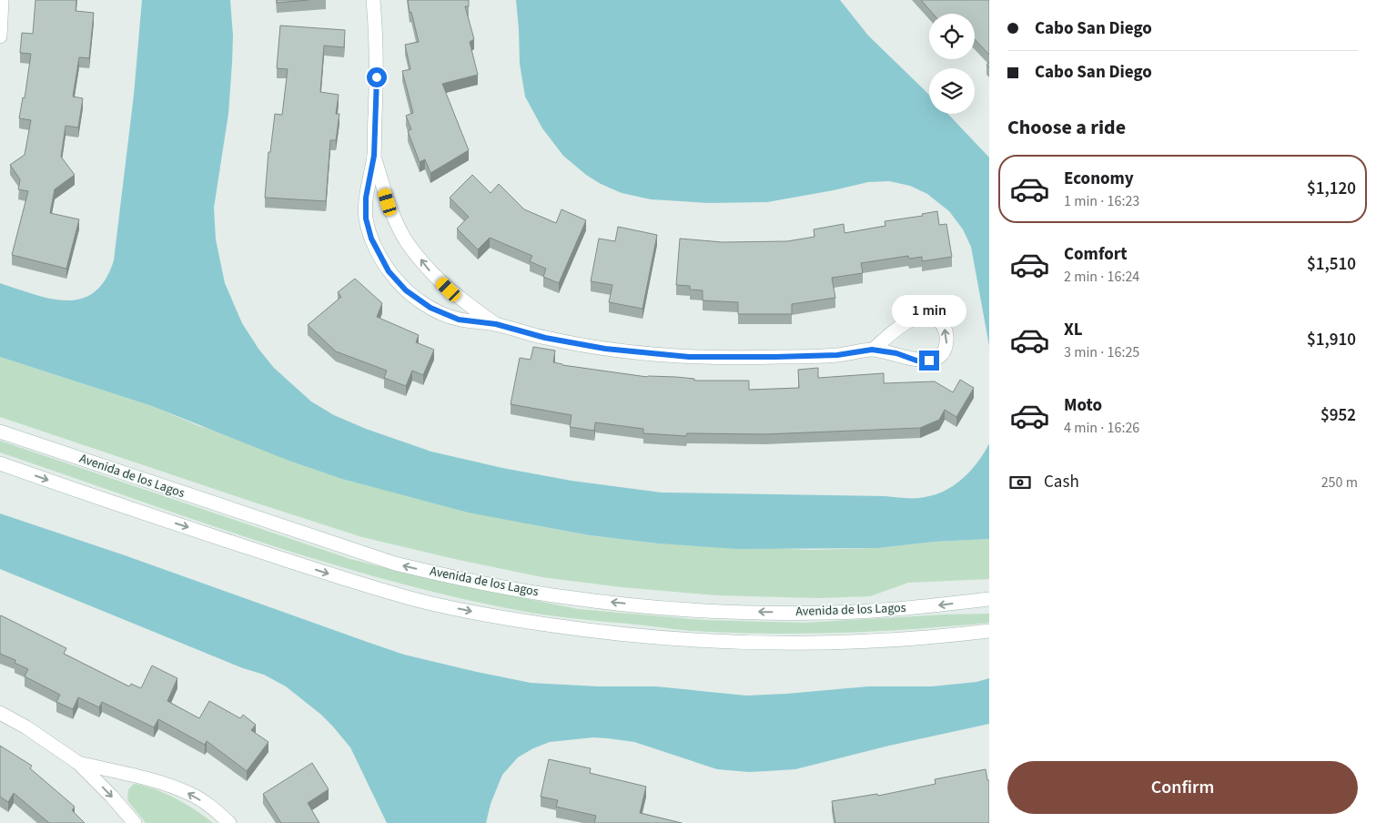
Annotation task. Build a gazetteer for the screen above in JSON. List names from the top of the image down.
{
  "streets": {
    "street": ["Avenida de los Lagos"]
  },
  "page": {
    "banner": ["Cabo San Diego", "Cabo San Diego"],
    "heading": "Choose a ride",
    "list": [
      {
        "name": "Economy",
        "note": "1 min · 16:23",
        "value": "$1,120"
      },
      {
        "name": "Comfort",
        "note": "2 min · 16:24",
        "value": "$1,510"
      },
      {
        "name": "XL",
        "note": "3 min · 16:25",
        "value": "$1,910"
      },
      {
        "name": "Moto",
        "note": "4 min · 16:26",
        "value": "$952"
      }
    ],
    "bubble": "1 min",
    "pay": ["Cash", "250 m"],
    "buttons": "Confirm"
  }
}
